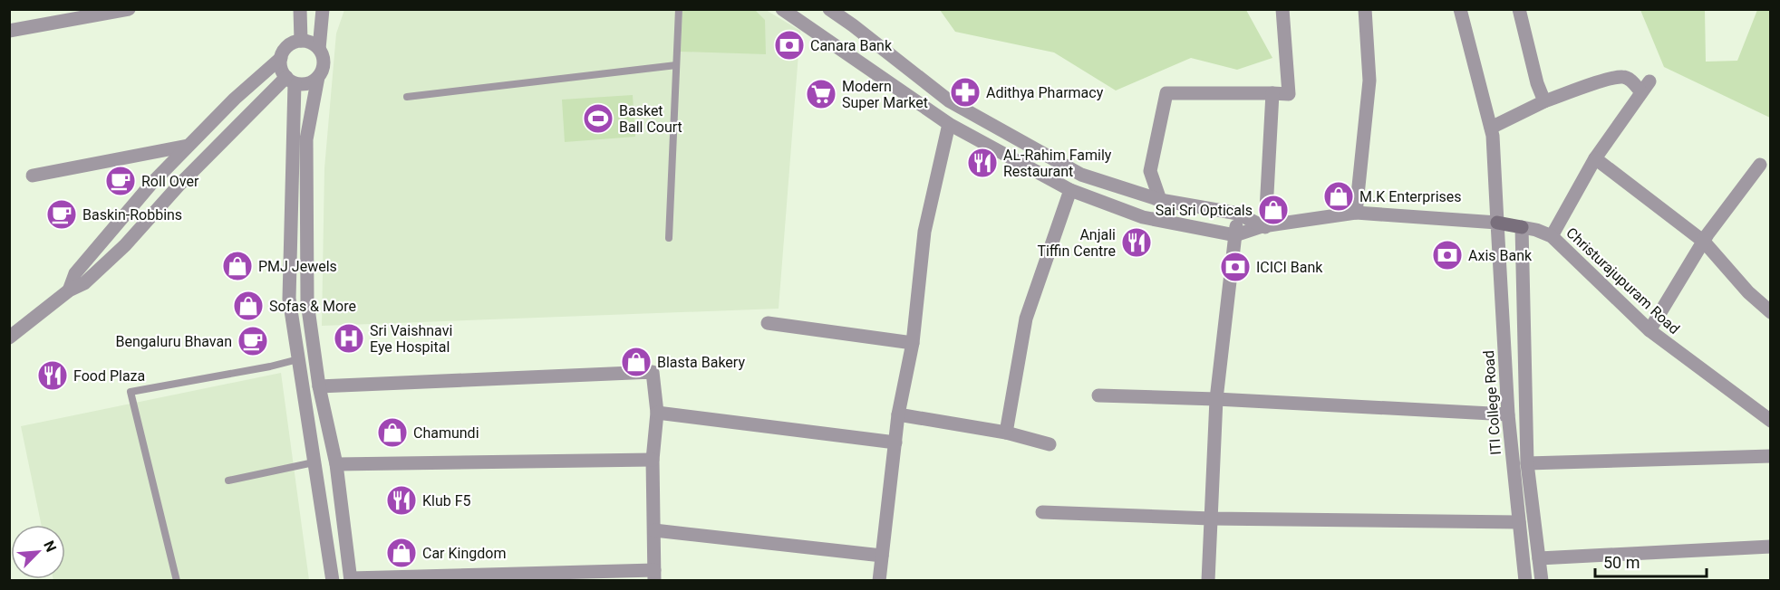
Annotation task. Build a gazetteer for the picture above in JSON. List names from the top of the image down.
{
  "streets": {
    "main road": ["Christurajupuram Road"],
    "street": ["ITI College Road"]
  },
  "crossings": [
    ["Christurajupuram Road", "ITI College Road"]
  ],
  "places": {
    "bank": ["Canara Bank", "Axis Bank", "ICICI Bank"],
    "pharmacy": ["Adithya Pharmacy"],
    "supermarket": ["Modern Super Market"],
    "sports": ["Basket Ball Court"],
    "restaurant": [
      "AL-Rahim Family Restaurant",
      "Anjali Tiffin Centre",
      "Food Plaza",
      "Klub F5"
    ],
    "cafe": ["Roll Over", "Baskin-Robbins", "Bengaluru Bhavan"],
    "shop": [
      "M.K Enterprises",
      "Sai Sri Opticals",
      "PMJ Jewels",
      "Sofas & More",
      "Blasta Bakery",
      "Chamundi",
      "Car Kingdom"
    ],
    "hospital": ["Sri Vaishnavi Eye Hospital"]
  },
  "scale_bar": "50 m",
  "north": "top right"
}
